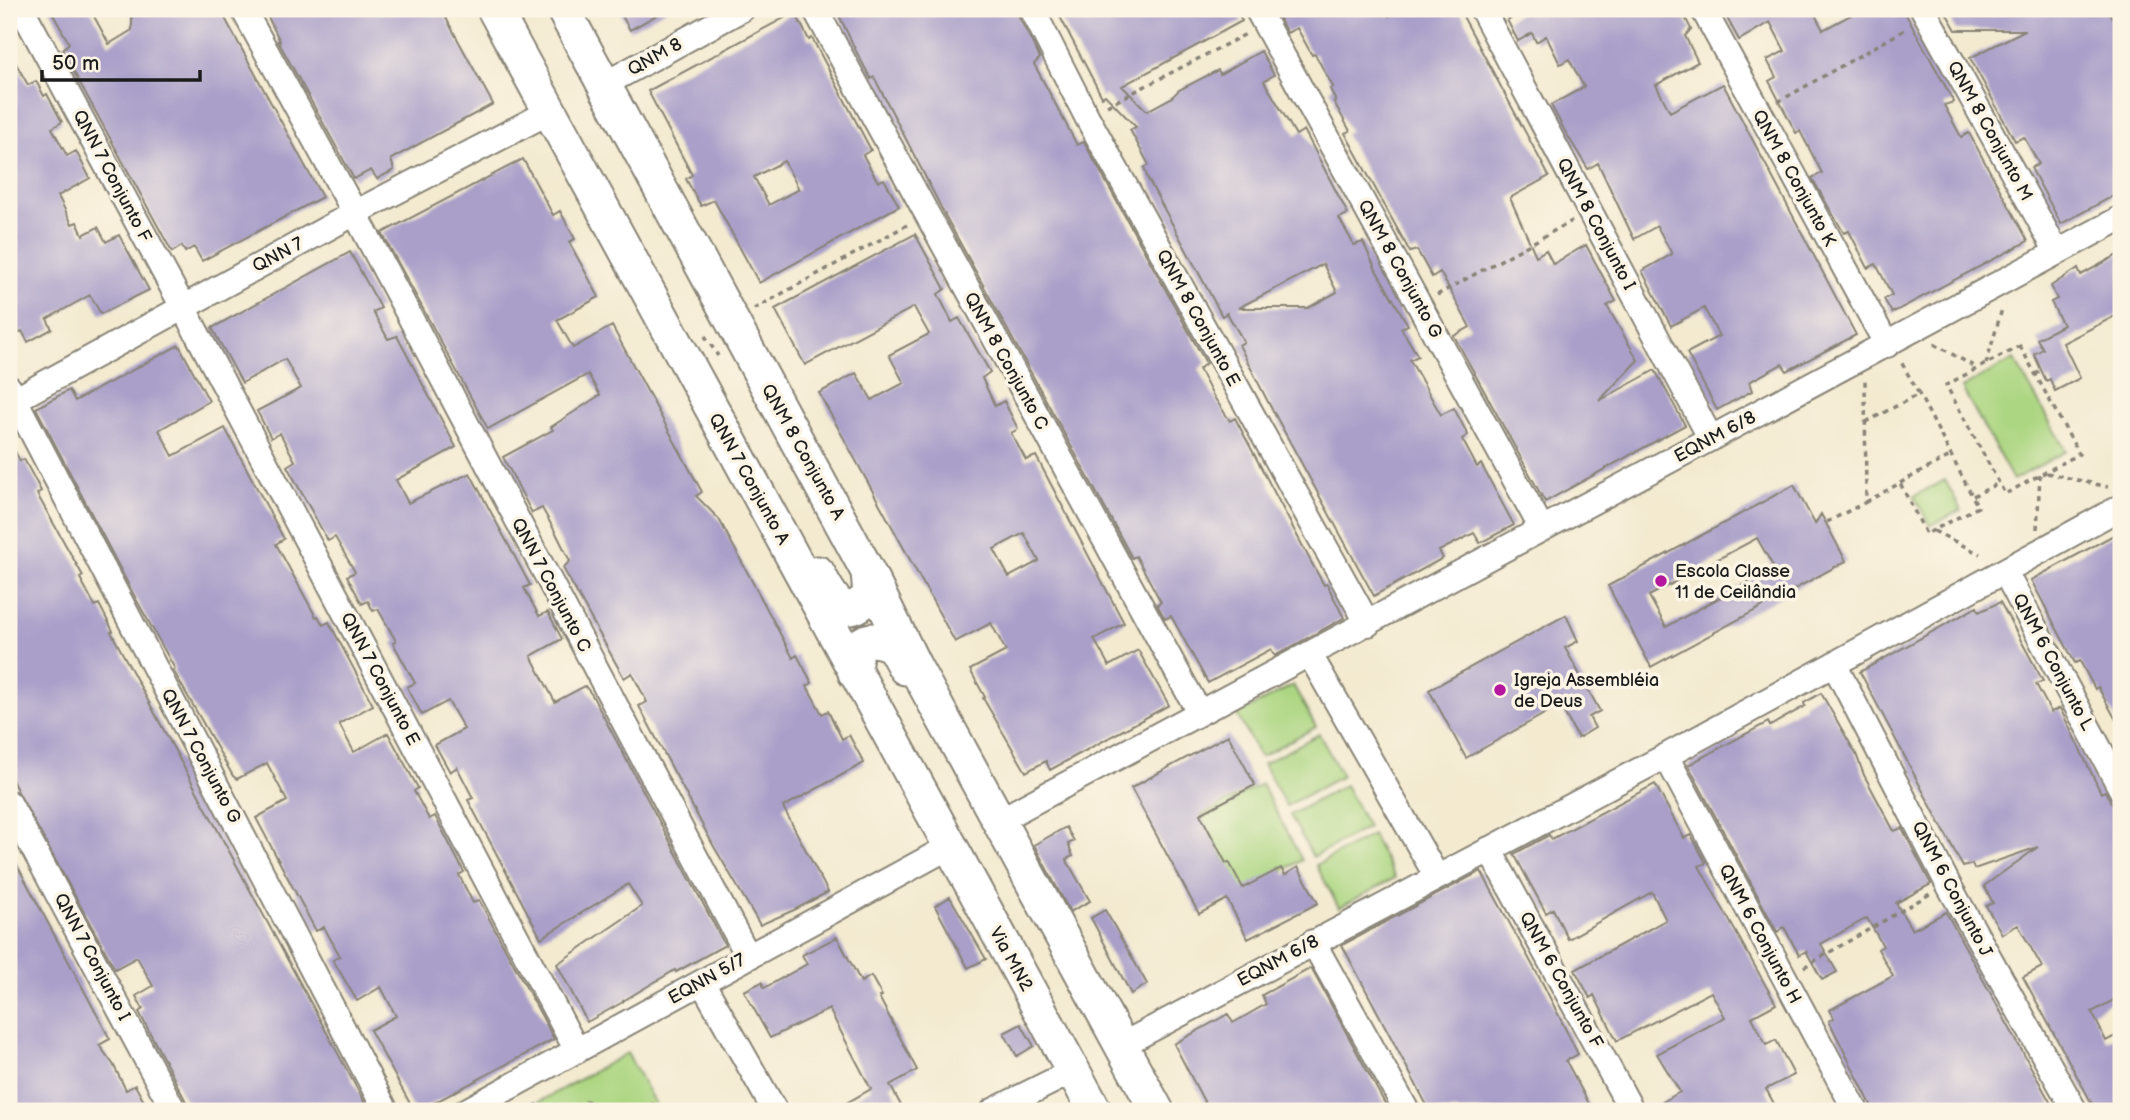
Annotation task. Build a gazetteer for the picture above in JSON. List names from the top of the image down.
{
  "streets": {
    "main road": ["QNM 8 Conjunto A", "QNN 7 Conjunto A", "Via MN2"],
    "street": [
      "QNM 8",
      "QNM 8 Conjunto M",
      "QNN 7 Conjunto F",
      "QNM 8 Conjunto K",
      "QNM 8 Conjunto I",
      "QNN 7",
      "QNM 8 Conjunto G",
      "QNM 8 Conjunto E",
      "QNM 8 Conjunto C",
      "EQNM 6/8",
      "QNN 7 Conjunto C",
      "QNM 6 Conjunto L",
      "QNN 7 Conjunto E",
      "QNN 7 Conjunto G",
      "QNM 6 Conjunto J",
      "QNM 6 Conjunto H",
      "QNN 7 Conjunto I",
      "EQNN 5/7",
      "QNM 6 Conjunto F"
    ]
  },
  "crossings": [
    ["QNM 8", "QNM 8 Conjunto A"],
    ["QNM 8 Conjunto M", "EQNM 6/8"],
    ["QNN 7 Conjunto F", "QNN 7"],
    ["QNN 7 Conjunto F", "QNN 7 Conjunto E"],
    ["QNM 8 Conjunto K", "EQNM 6/8"],
    ["QNM 8 Conjunto I", "EQNM 6/8"],
    ["QNN 7", "QNN 7 Conjunto A"],
    ["QNN 7", "QNN 7 Conjunto C"],
    ["QNN 7", "QNN 7 Conjunto E"],
    ["QNN 7", "QNN 7 Conjunto G"],
    ["QNM 8 Conjunto G", "EQNM 6/8"],
    ["QNM 8 Conjunto E", "EQNM 6/8"],
    ["QNM 8 Conjunto C", "EQNM 6/8"],
    ["EQNM 6/8", "QNM 8 Conjunto A"],
    ["EQNM 6/8", "QNM 6 Conjunto L"],
    ["EQNM 6/8", "QNM 6 Conjunto J"],
    ["EQNM 6/8", "QNM 6 Conjunto H"],
    ["EQNM 6/8", "QNM 6 Conjunto F"],
    ["QNN 7 Conjunto A", "Via MN2"],
    ["QNN 7 Conjunto A", "EQNN 5/7"],
    ["QNN 7 Conjunto C", "EQNN 5/7"],
    ["QNN 7 Conjunto E", "EQNN 5/7"],
    ["Via MN2", "EQNN 5/7"]
  ],
  "places": ["Escola Classe 11 de Ceilândia", "Igreja Assembléia de Deus"],
  "scale_bar": "50 m"
}
